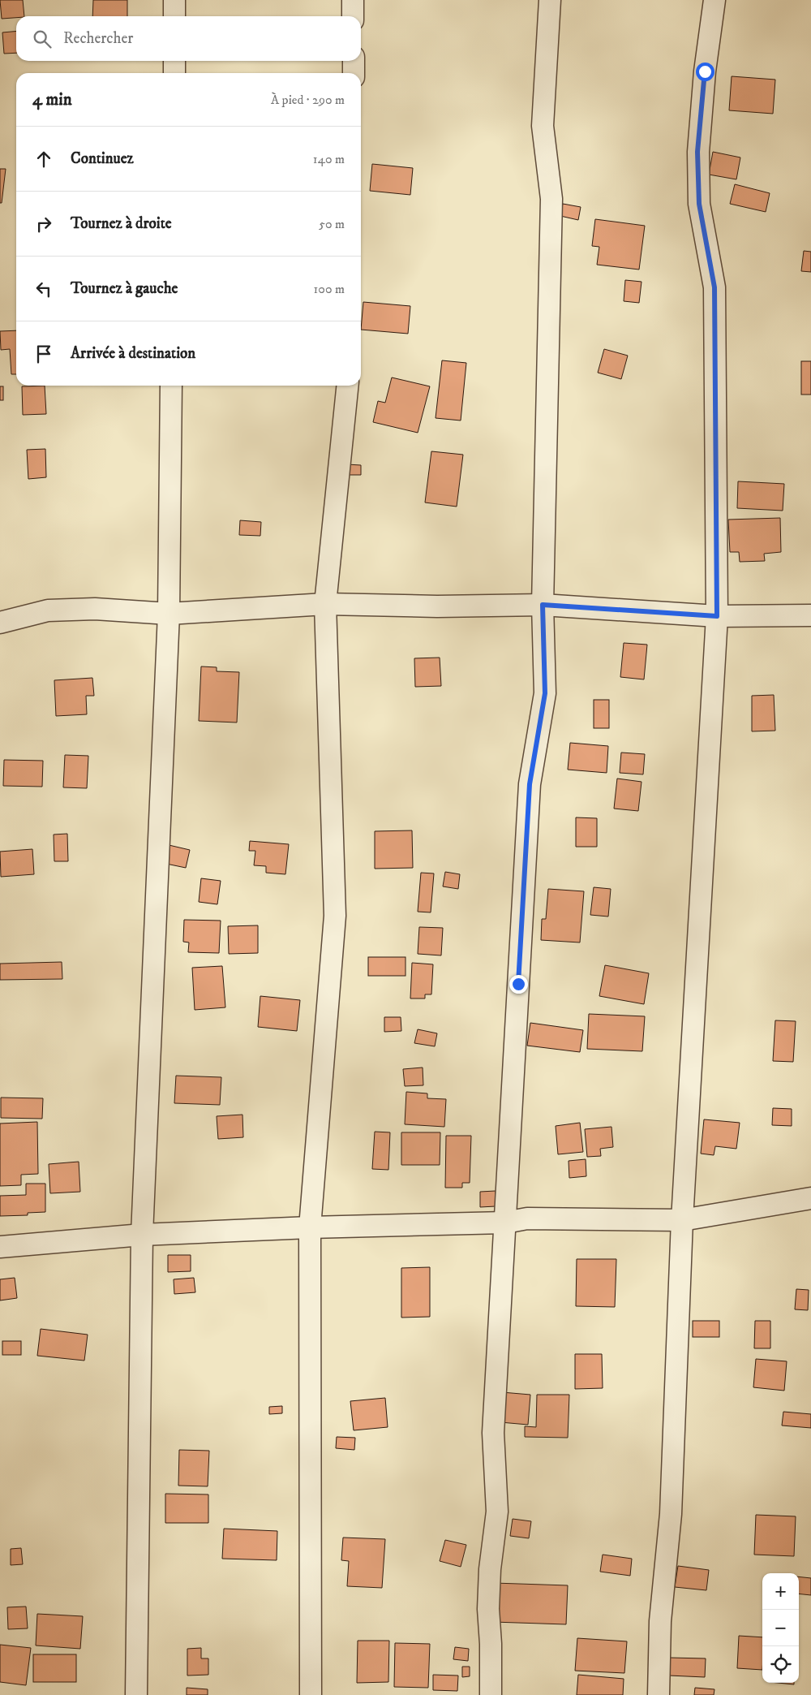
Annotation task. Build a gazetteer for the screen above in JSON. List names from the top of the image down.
{
  "page": {
    "search": "Rechercher",
    "heading": ["4 min", "À pied · 290 m"],
    "list": [
      ["Continuez", "140 m"],
      ["Tournez à droite", "50 m"],
      ["Tournez à gauche", "100 m"],
      "Arrivée à destination"
    ],
    "map_buttons": ["+", "−"]
  }
}
